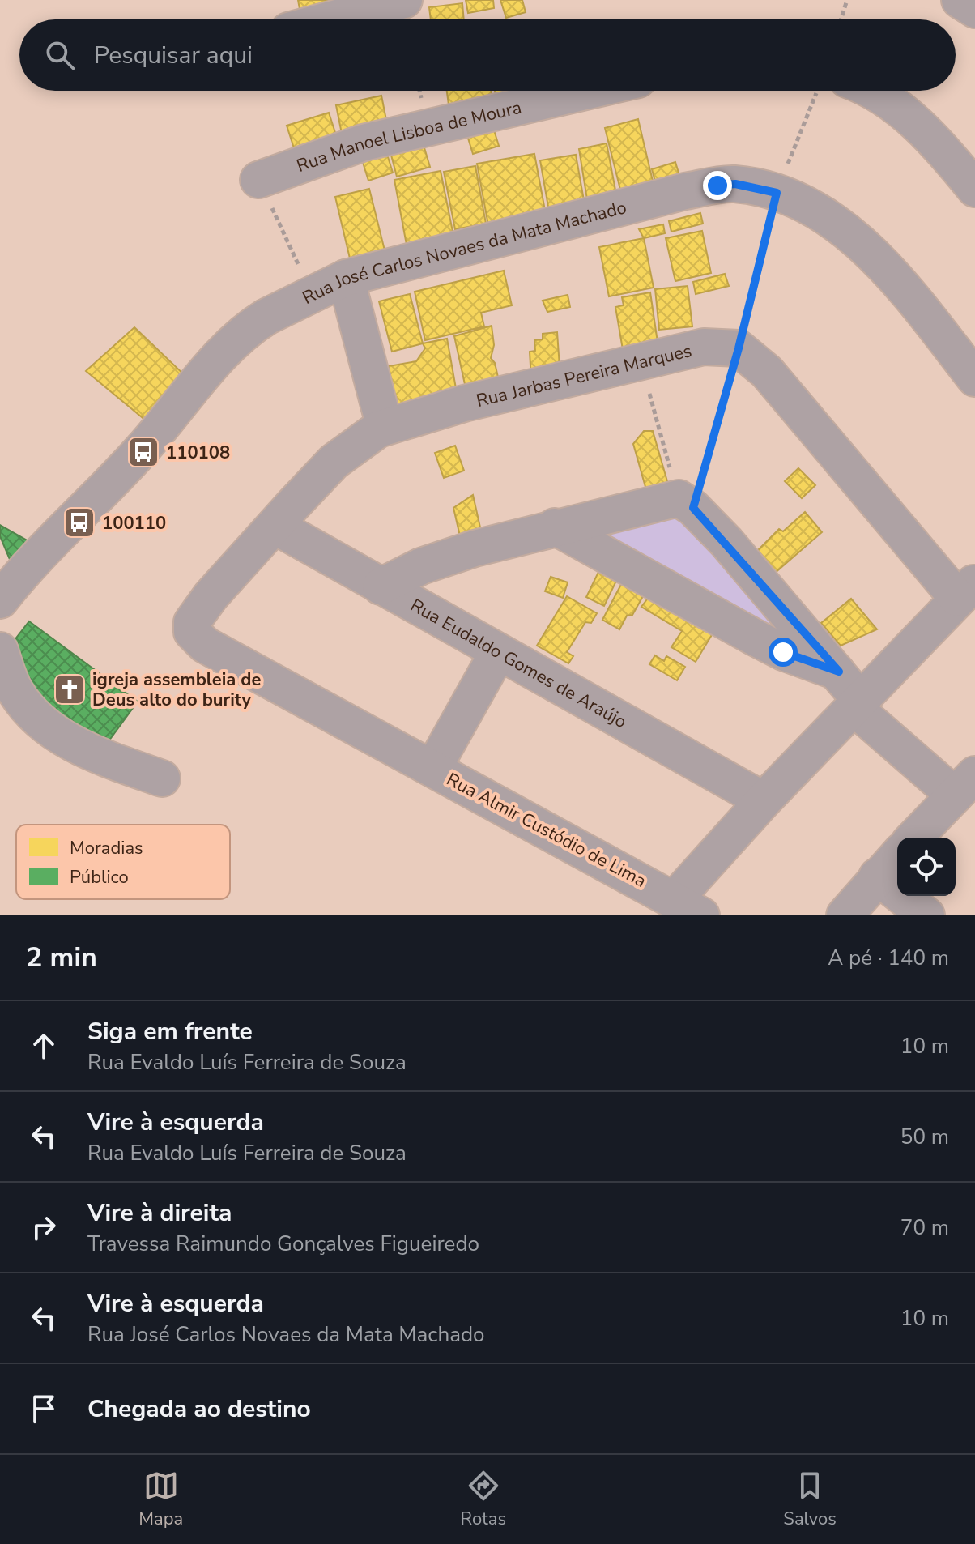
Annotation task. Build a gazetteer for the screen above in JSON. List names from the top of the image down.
{
  "streets": {
    "street": [
      "Rua Manoel Lisboa de Moura",
      "Rua José Carlos Novaes da Mata Machado",
      "Rua Jarbas Pereira Marques",
      "Rua Eudaldo Gomes de Araújo",
      "Rua Almir Custódio de Lima"
    ]
  },
  "crossings": [
    ["Rua Jarbas Pereira Marques", "Rua Eudaldo Gomes de Araújo"],
    ["Rua Jarbas Pereira Marques", "Rua Almir Custódio de Lima"],
    ["Rua Eudaldo Gomes de Araújo", "Rua Almir Custódio de Lima"]
  ],
  "places": {
    "bus stop": ["110108", "100110"],
    "church": ["igreja assembleia de Deus alto do burity"]
  },
  "legend": ["Moradias", "Público"],
  "page": {
    "search": "Pesquisar aqui",
    "heading": ["2 min", "A pé · 140 m"],
    "list": [
      ["Siga em frente", "Rua Evaldo Luís Ferreira de Souza", "10 m"],
      ["Vire à esquerda", "Rua Evaldo Luís Ferreira de Souza", "50 m"],
      ["Vire à direita", "Travessa Raimundo Gonçalves Figueiredo", "70 m"],
      ["Vire à esquerda", "Rua José Carlos Novaes da Mata Machado", "10 m"],
      "Chegada ao destino"
    ],
    "nav": ["Mapa", "Rotas", "Salvos"]
  }
}
